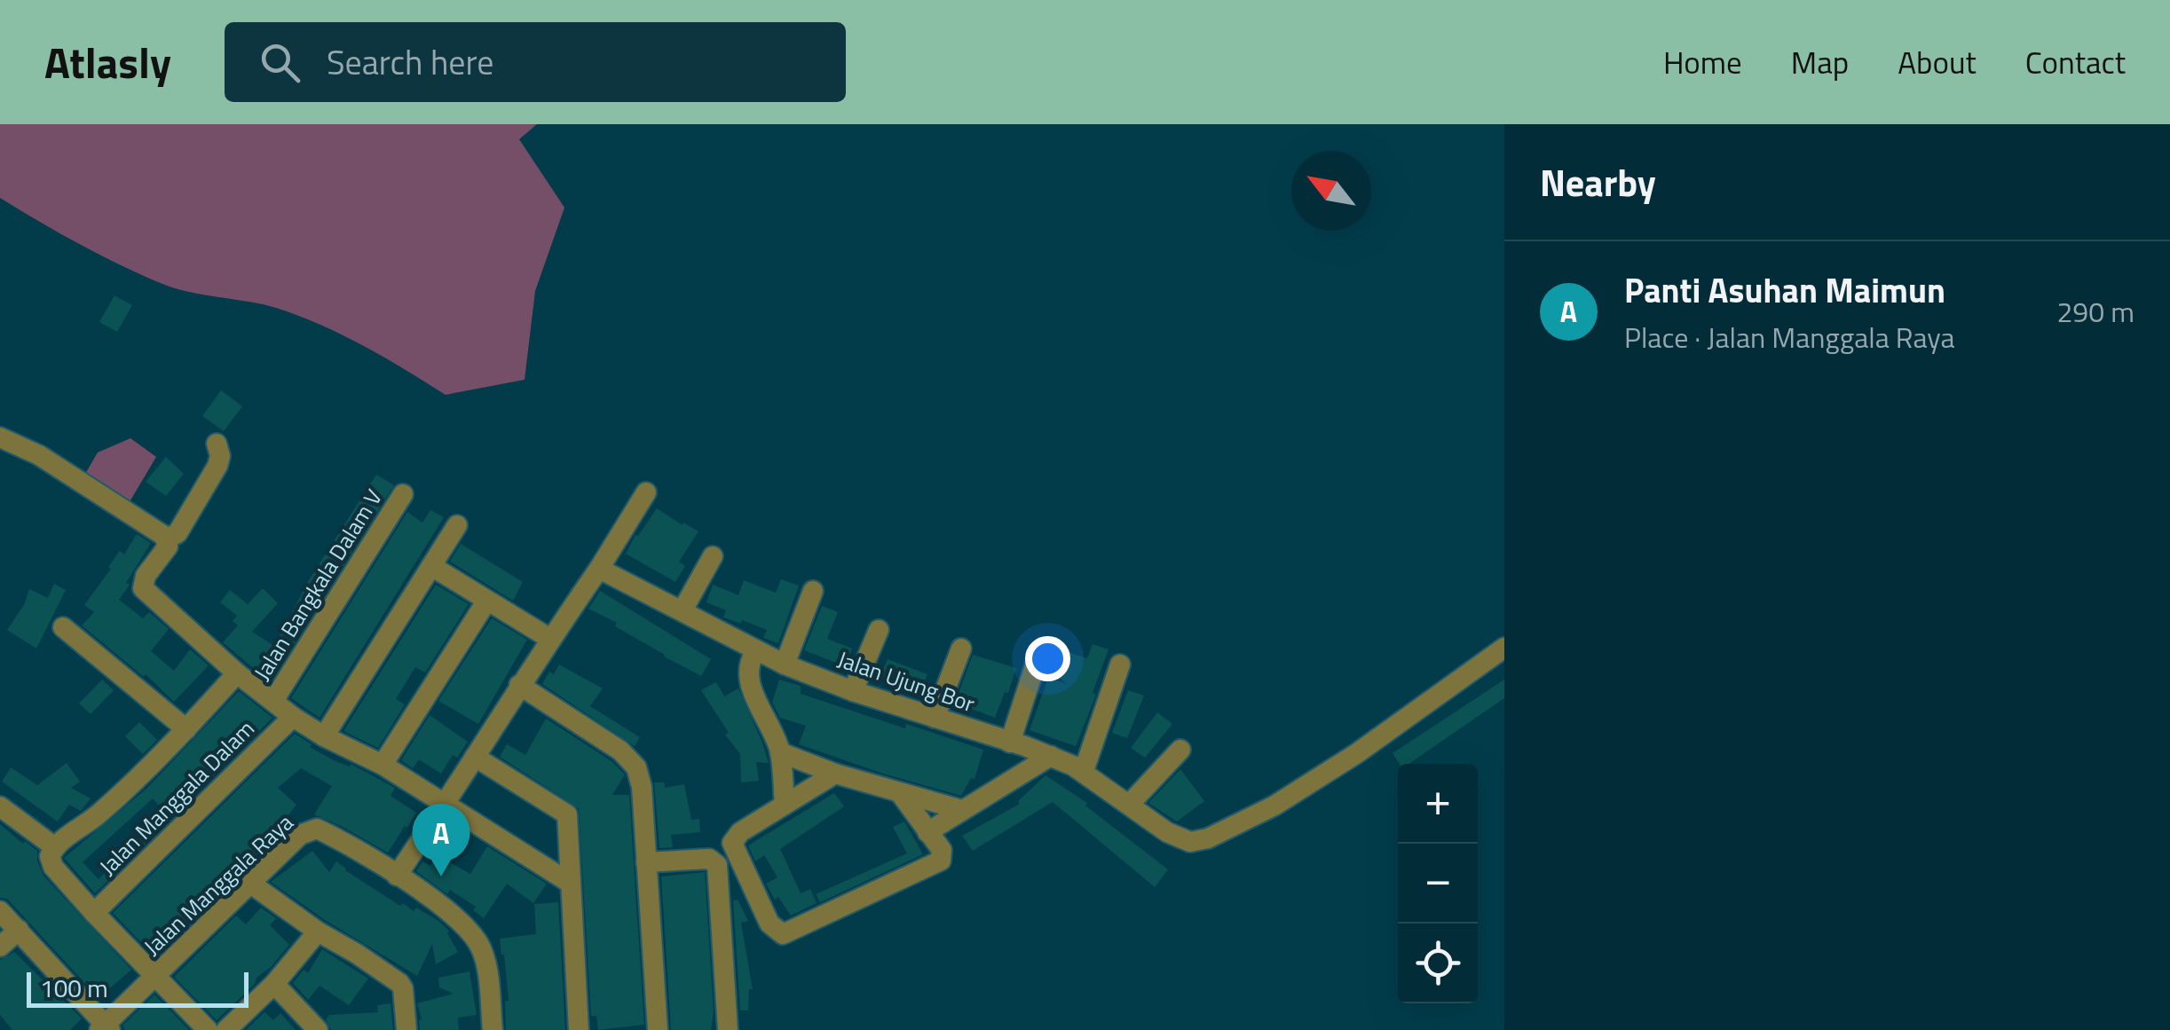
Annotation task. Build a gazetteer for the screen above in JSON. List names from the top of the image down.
{
  "streets": {
    "street": [
      "Jalan Bangkala Dalam V",
      "Jalan Ujung Bor",
      "Jalan Manggala Dalam",
      "Jalan Manggala Raya"
    ]
  },
  "scale_bar": "100 m",
  "north": "top left",
  "page": {
    "header": "Atlasly",
    "search": "Search here",
    "nav": [
      "Home",
      "Map",
      "About",
      "Contact"
    ],
    "heading": "Nearby",
    "list": [
      {
        "mark": "A",
        "name": "Panti Asuhan Maimun",
        "note": "Place · Jalan Manggala Raya",
        "value": "290 m"
      }
    ],
    "map_buttons": ["+", "−"],
    "pins": "A",
    "scale": "100 m"
  }
}
